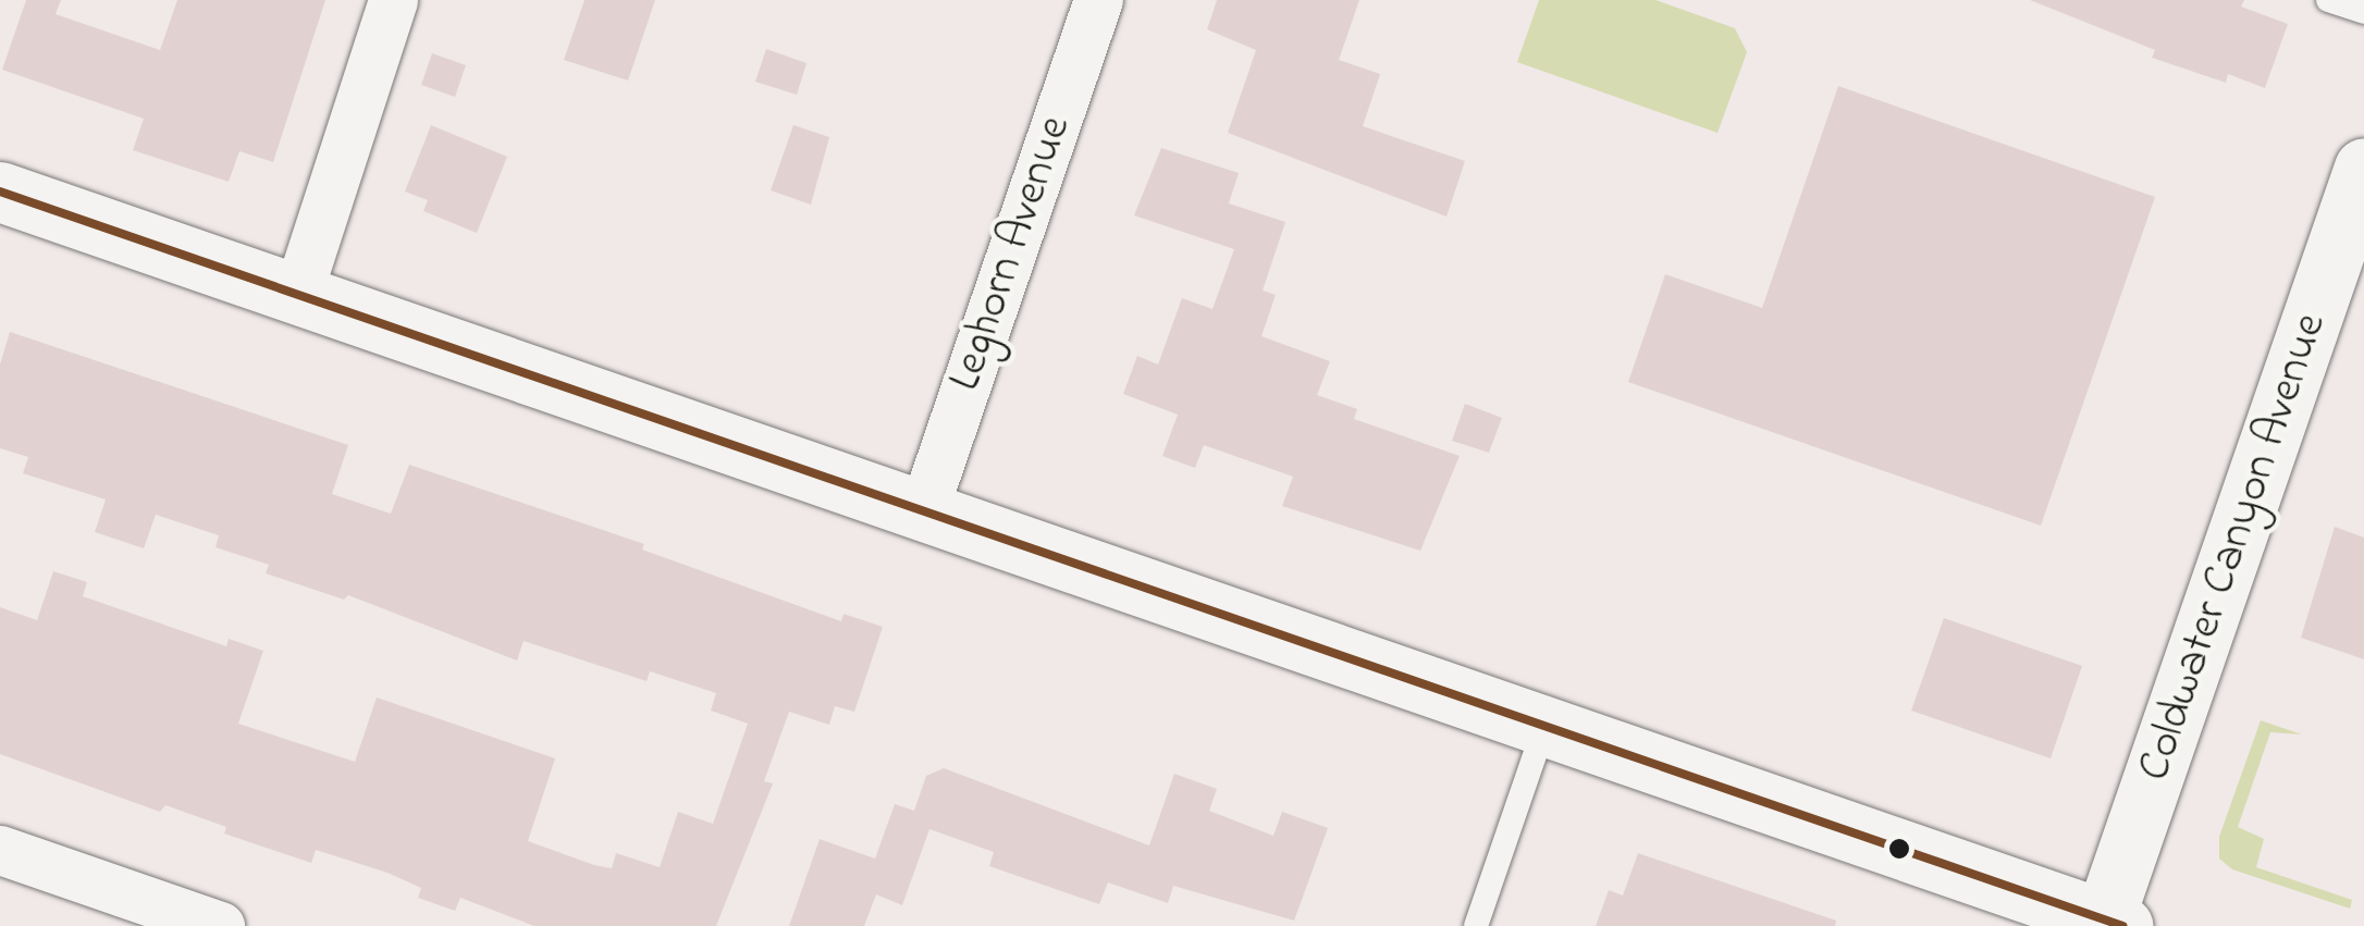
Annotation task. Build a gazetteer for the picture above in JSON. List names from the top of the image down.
{
  "streets": {
    "main road": ["Coldwater Canyon Avenue"],
    "street": ["Leghorn Avenue"]
  }
}
